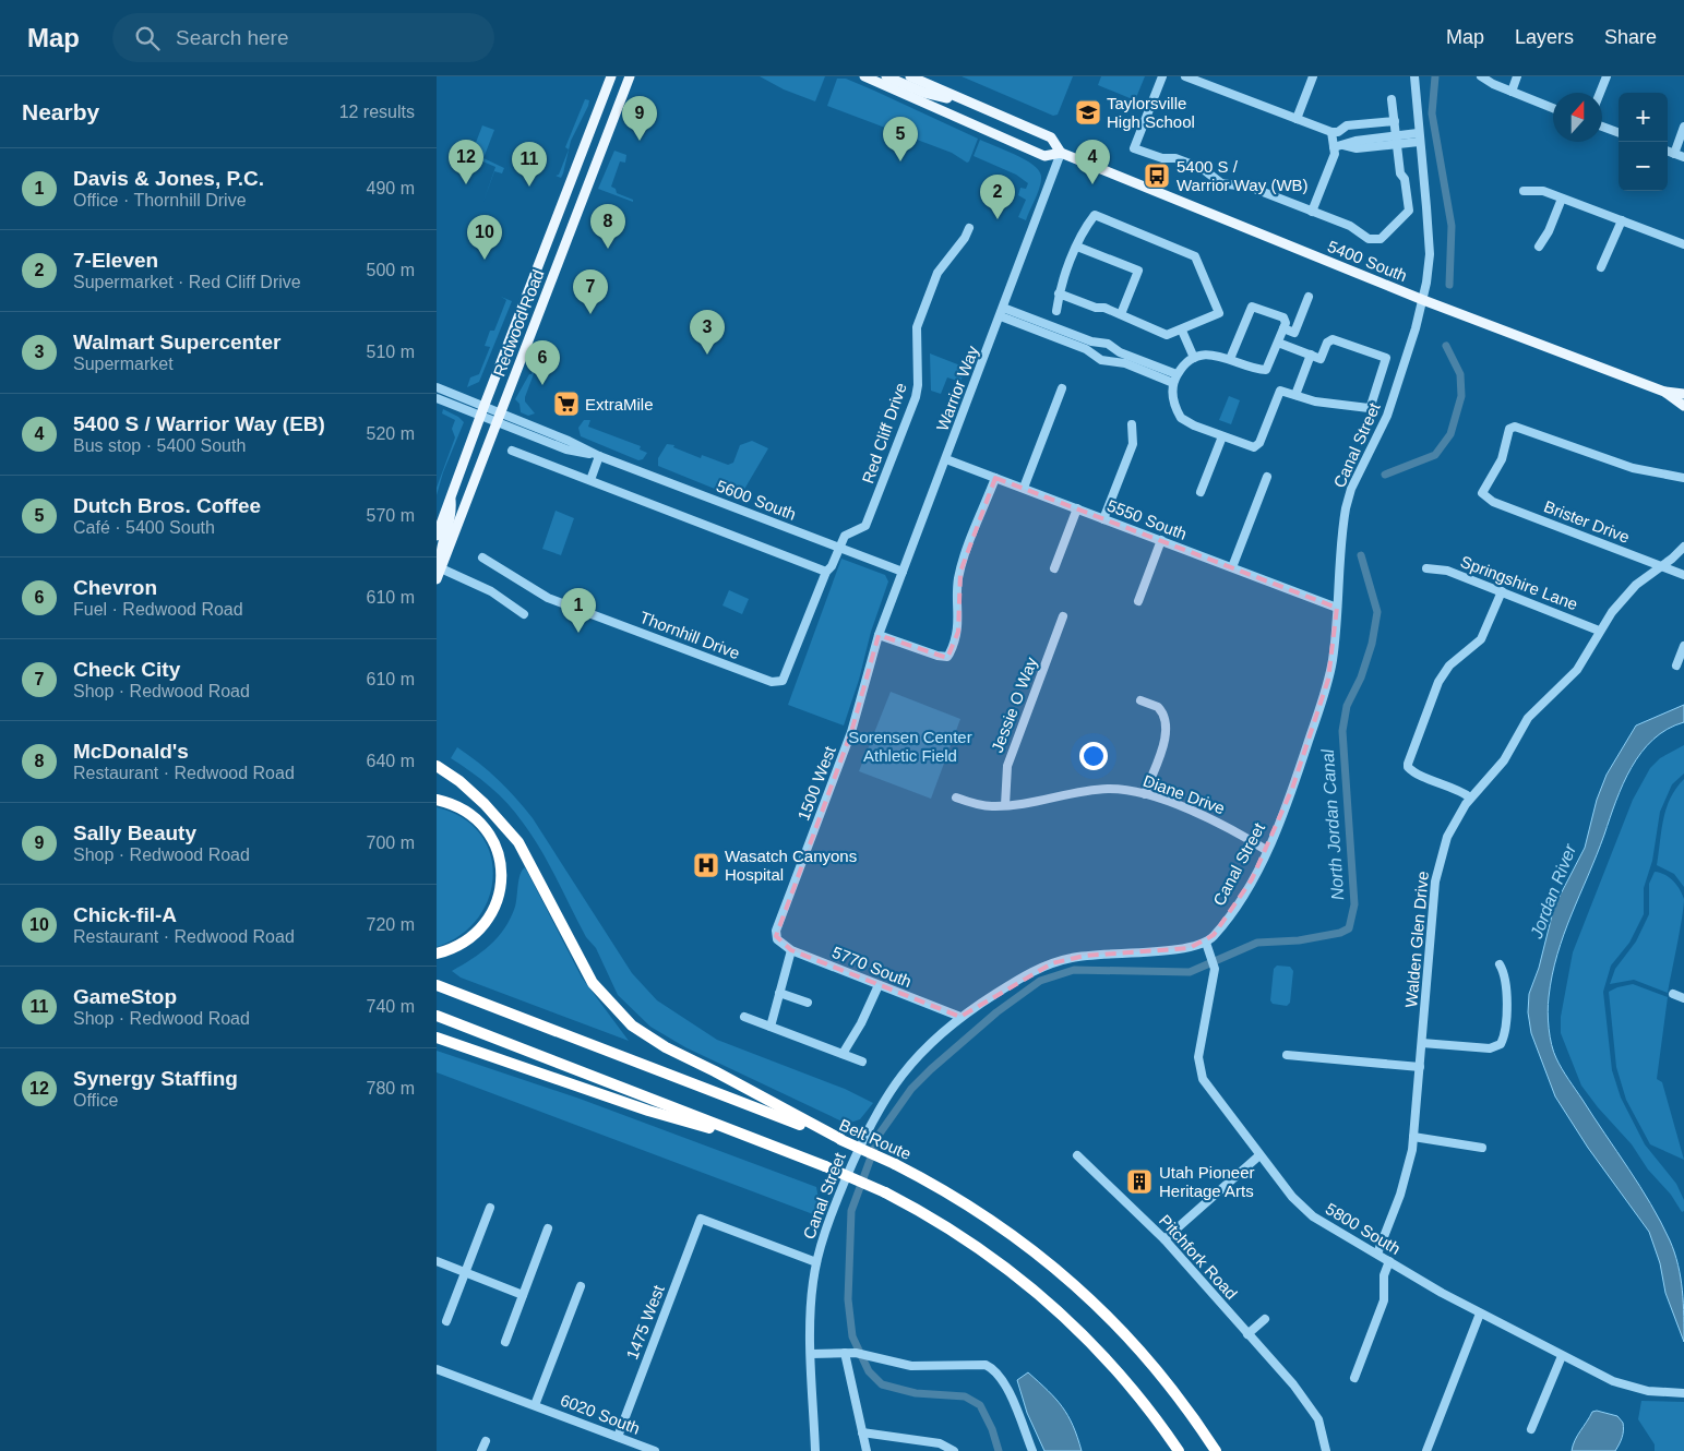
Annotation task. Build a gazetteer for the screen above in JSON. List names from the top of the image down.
{
  "streets": {
    "highway": ["Belt Route"],
    "main road": ["5400 South", "Redwood Road"],
    "street": [
      "Warrior Way",
      "Red Cliff Drive",
      "Canal Street",
      "5600 South",
      "5550 South",
      "Brister Drive",
      "Springshire Lane",
      "Thornhill Drive",
      "Jessie O Way",
      "1500 West",
      "Diane Drive",
      "Walden Glen Drive",
      "5770 South",
      "5800 South",
      "Pitchfork Road",
      "1475 West",
      "6020 South"
    ]
  },
  "crossings": [
    ["5400 South", "Warrior Way"],
    ["5400 South", "Canal Street"],
    ["Redwood Road", "5600 South"],
    ["Warrior Way", "5600 South"],
    ["Warrior Way", "5550 South"],
    ["Warrior Way", "1500 West"],
    ["Red Cliff Drive", "5600 South"],
    ["Red Cliff Drive", "Thornhill Drive"],
    ["Canal Street", "5550 South"],
    ["Canal Street", "Diane Drive"],
    ["Canal Street", "5770 South"],
    ["Canal Street", "5800 South"],
    ["Canal Street", "1475 West"],
    ["5600 South", "Thornhill Drive"],
    ["Brister Drive", "Walden Glen Drive"],
    ["Springshire Lane", "Walden Glen Drive"],
    ["Jessie O Way", "Diane Drive"],
    ["1500 West", "5770 South"],
    ["Walden Glen Drive", "5800 South"],
    ["1475 West", "6020 South"]
  ],
  "water": ["North Jordan Canal", "Jordan River"],
  "parks": ["Sorensen Center Athletic Field"],
  "places": {
    "school or university": ["Taylorsville High School"],
    "bus stop": ["5400 S / Warrior Way (WB)"],
    "supermarket": ["ExtraMile"],
    "hospital": ["Wasatch Canyons Hospital"],
    "building": ["Utah Pioneer Heritage Arts"]
  },
  "north": "top",
  "page": {
    "header": "Map",
    "search": "Search here",
    "nav": ["Map", "Layers", "Share"],
    "heading": ["Nearby", "12 results"],
    "map_buttons": ["+", "−"],
    "pins": [
      "9",
      "5",
      "4",
      "12",
      "11",
      "2",
      "8",
      "10",
      "7",
      "3",
      "6",
      "1"
    ],
    "list": [
      {
        "mark": "1",
        "name": "Davis & Jones, P.C.",
        "note": "Office · Thornhill Drive",
        "value": "490 m"
      },
      {
        "mark": "2",
        "name": "7-Eleven",
        "note": "Supermarket · Red Cliff Drive",
        "value": "500 m"
      },
      {
        "mark": "3",
        "name": "Walmart Supercenter",
        "note": "Supermarket",
        "value": "510 m"
      },
      {
        "mark": "4",
        "name": "5400 S / Warrior Way (EB)",
        "note": "Bus stop · 5400 South",
        "value": "520 m"
      },
      {
        "mark": "5",
        "name": "Dutch Bros. Coffee",
        "note": "Café · 5400 South",
        "value": "570 m"
      },
      {
        "mark": "6",
        "name": "Chevron",
        "note": "Fuel · Redwood Road",
        "value": "610 m"
      },
      {
        "mark": "7",
        "name": "Check City",
        "note": "Shop · Redwood Road",
        "value": "610 m"
      },
      {
        "mark": "8",
        "name": "McDonald's",
        "note": "Restaurant · Redwood Road",
        "value": "640 m"
      },
      {
        "mark": "9",
        "name": "Sally Beauty",
        "note": "Shop · Redwood Road",
        "value": "700 m"
      },
      {
        "mark": "10",
        "name": "Chick-fil-A",
        "note": "Restaurant · Redwood Road",
        "value": "720 m"
      },
      {
        "mark": "11",
        "name": "GameStop",
        "note": "Shop · Redwood Road",
        "value": "740 m"
      },
      {
        "mark": "12",
        "name": "Synergy Staffing",
        "note": "Office",
        "value": "780 m"
      }
    ]
  }
}
